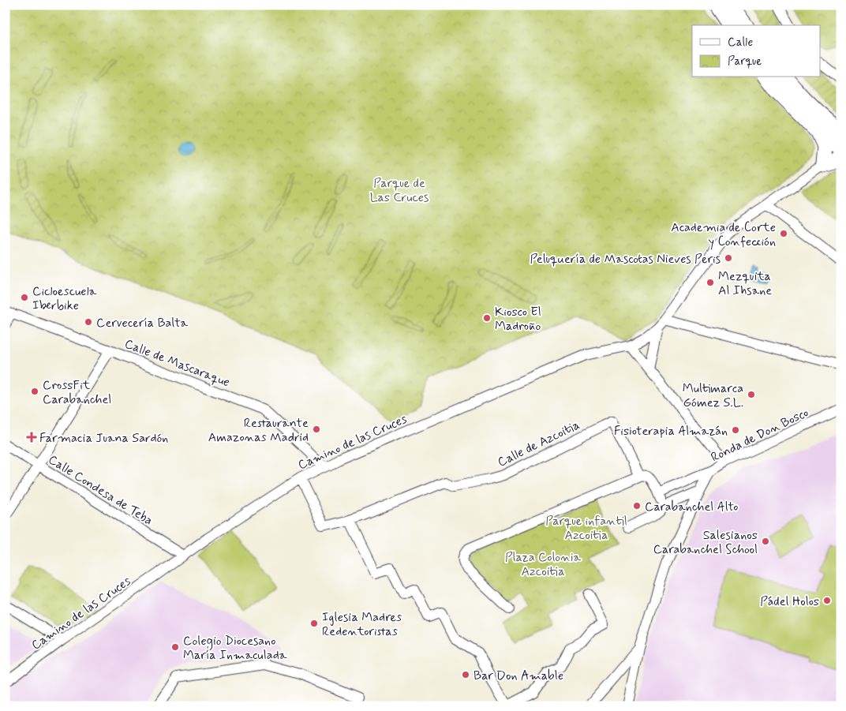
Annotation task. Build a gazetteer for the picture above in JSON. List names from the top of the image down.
{
  "streets": {
    "street": [
      "Calle de Mascaraque",
      "Ronda de Don Bosco",
      "Camino de las Cruces",
      "Calle de Azcoitia",
      "Calle Condesa de Teba"
    ]
  },
  "crossings": [
    ["Calle de Mascaraque", "Camino de las Cruces"],
    ["Camino de las Cruces", "Calle de Azcoitia"],
    ["Camino de las Cruces", "Calle Condesa de Teba"]
  ],
  "parks": ["Parque de Las Cruces", "Parque infantil Azcoitia", "Plaza Colonia Azcoitia"],
  "places": {
    "other": [
      "Academia de Corte y Confección",
      "Peluquería de Mascotas Nieves Peris",
      "Mezquita Al Ihsane",
      "Cicloescuela Iberbike",
      "Kiosco El Madroño",
      "Cervecería Balta",
      "CrossFit Carabanchel",
      "Multimarca Gómez S.L.",
      "Restaurante Amazonas Madrid",
      "Fisioterapia Almazán",
      "Carabanchel Alto",
      "Salesianos Carabanchel School",
      "Pádel Holos",
      "Iglesia Madres Redentoristas",
      "Colegio Diocesano María Inmaculada",
      "Bar Don Amable"
    ],
    "health": ["Farmacia Juana Sardón"]
  },
  "legend": ["Calle", "Parque"]
}
